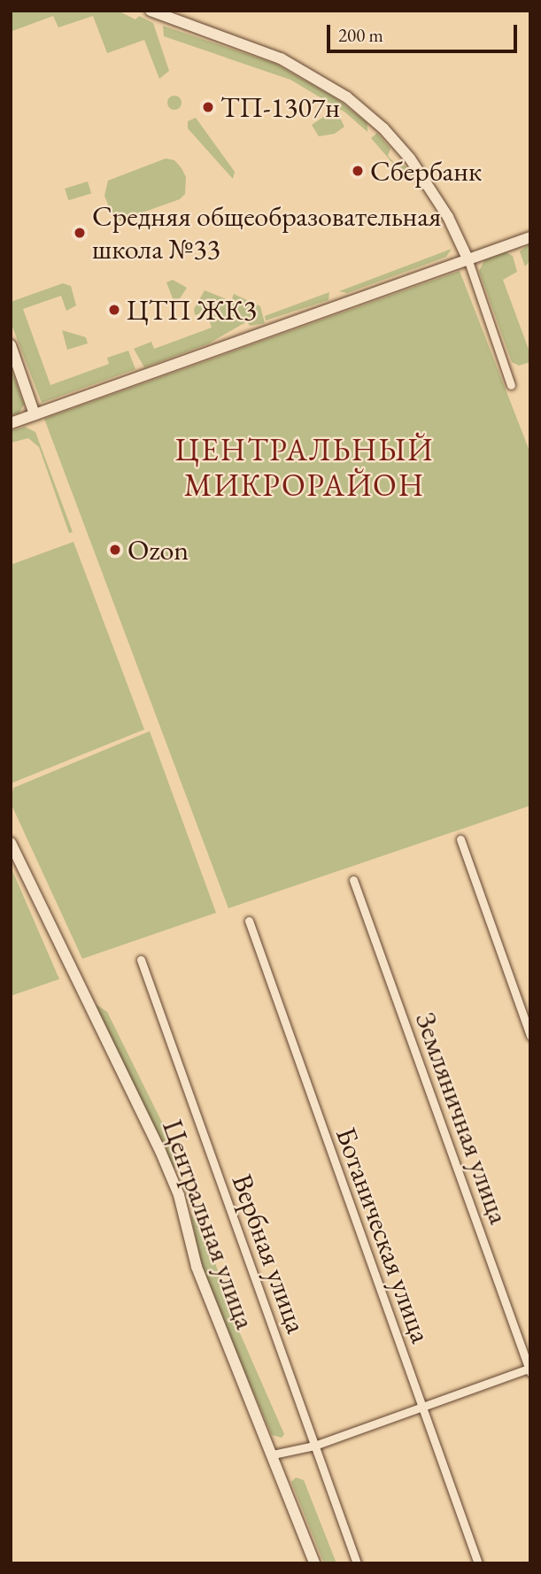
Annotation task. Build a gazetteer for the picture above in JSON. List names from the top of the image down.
{
  "streets": {
    "main road": ["Центральная улица"],
    "street": ["Земляничная улица", "Ботаническая улица", "Вербная улица"]
  },
  "districts": ["ЦЕНТРАЛЬНЫЙ МИКРОРАЙОН"],
  "places": [
    "ТП-1307н",
    "Сбербанк",
    "Средняя общеобразовательная школа №33",
    "ЦТП ЖК3",
    "Ozon"
  ],
  "scale_bar": "200 m"
}
